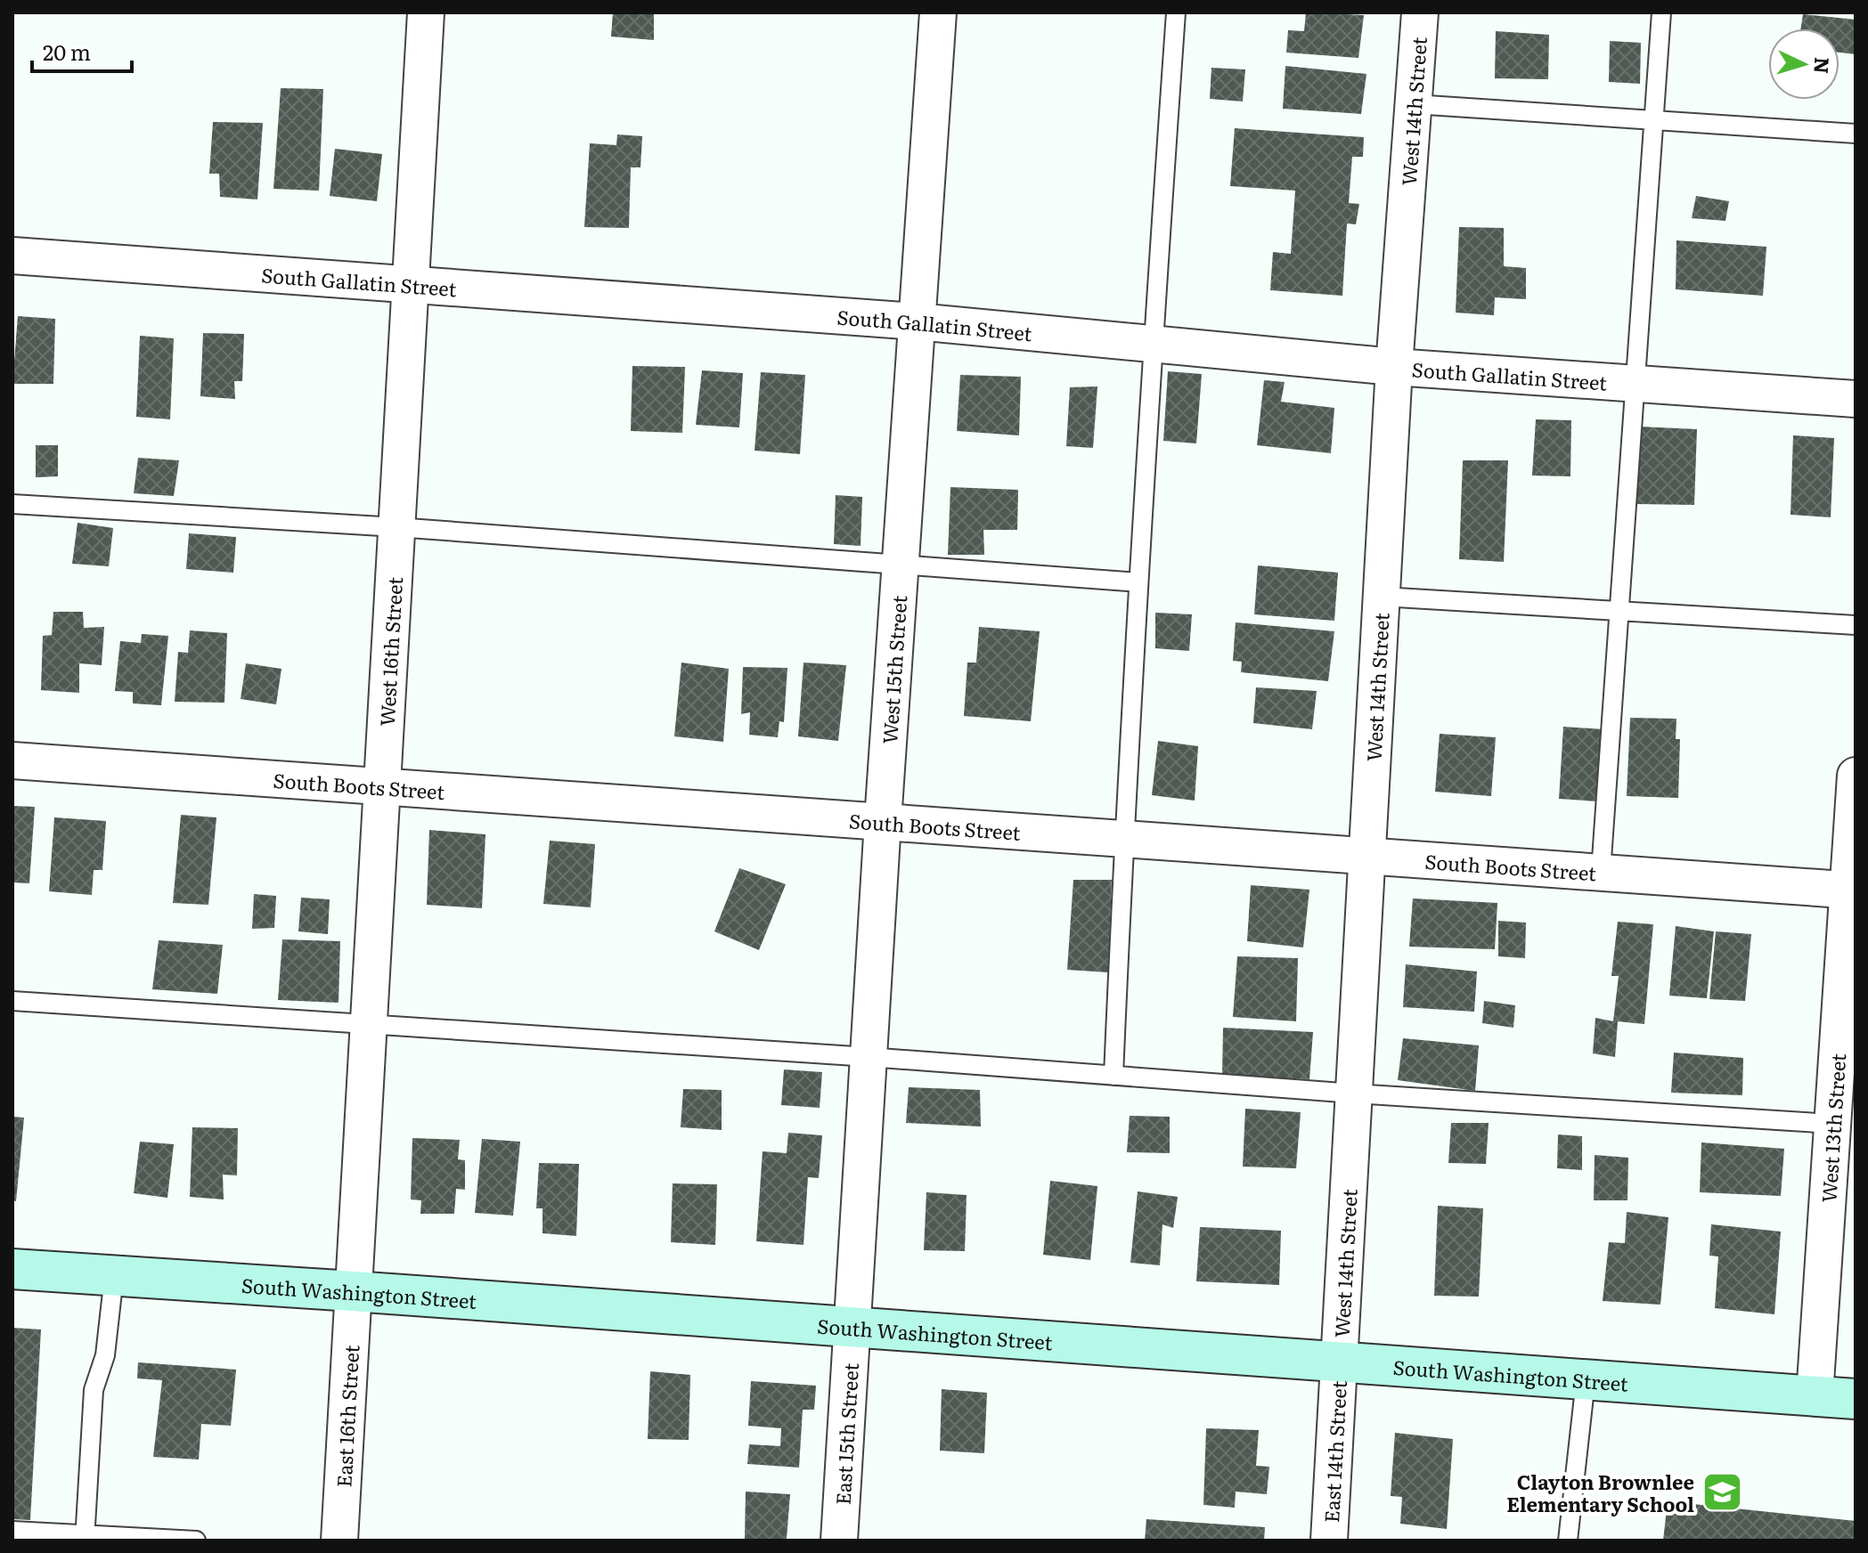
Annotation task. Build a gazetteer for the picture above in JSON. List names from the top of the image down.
{
  "streets": {
    "main road": ["South Washington Street"],
    "street": [
      "West 14th Street",
      "South Gallatin Street",
      "West 16th Street",
      "West 15th Street",
      "South Boots Street",
      "West 13th Street",
      "East 16th Street",
      "East 15th Street",
      "East 14th Street"
    ]
  },
  "crossings": [
    ["West 14th Street", "South Gallatin Street"],
    ["West 14th Street", "South Boots Street"],
    ["West 14th Street", "South Washington Street"],
    ["West 14th Street", "East 14th Street"],
    ["South Gallatin Street", "West 16th Street"],
    ["South Gallatin Street", "West 15th Street"],
    ["West 16th Street", "South Boots Street"],
    ["West 16th Street", "South Washington Street"],
    ["West 16th Street", "East 16th Street"],
    ["West 15th Street", "South Boots Street"],
    ["West 15th Street", "South Washington Street"],
    ["West 15th Street", "East 15th Street"],
    ["South Boots Street", "West 13th Street"],
    ["West 13th Street", "South Washington Street"],
    ["South Washington Street", "East 16th Street"],
    ["South Washington Street", "East 15th Street"],
    ["South Washington Street", "East 14th Street"]
  ],
  "places": {
    "school or university": ["Clayton Brownlee Elementary School"]
  },
  "scale_bar": "20 m",
  "north": "right"
}
